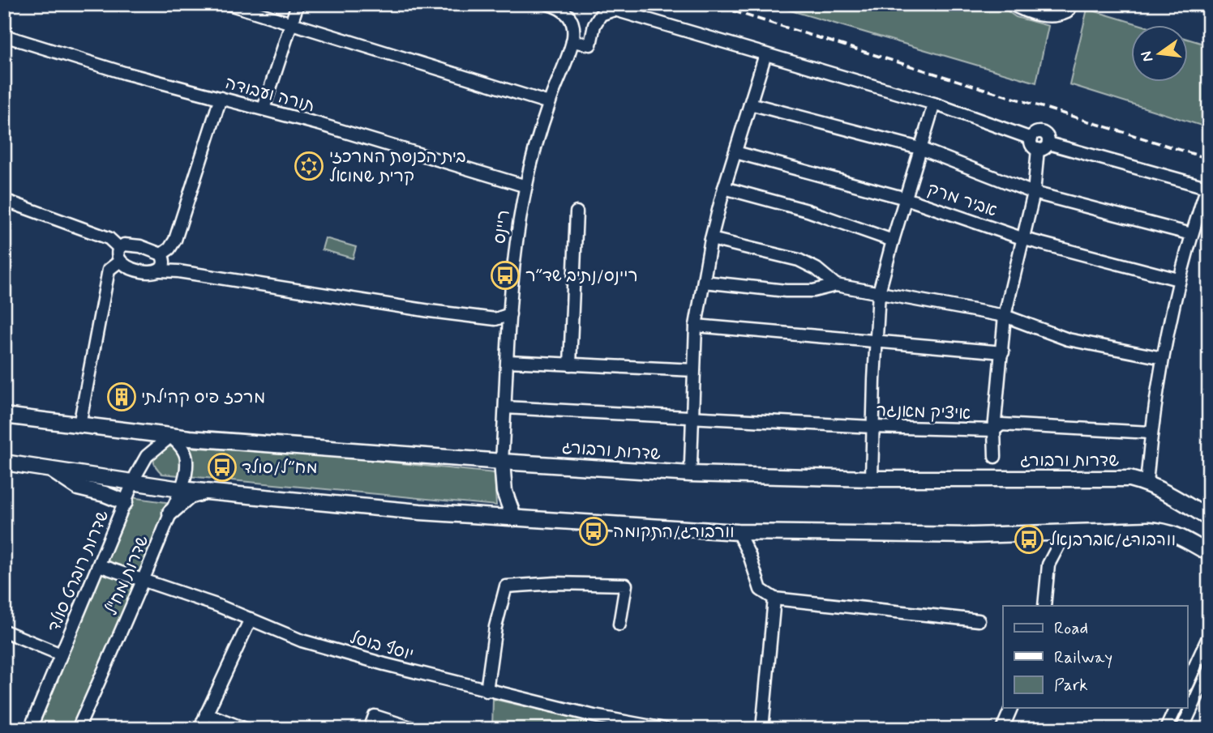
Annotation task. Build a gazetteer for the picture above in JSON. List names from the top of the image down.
{
  "streets": {
    "main road": ["ריינס", "שדרות ורבורג"],
    "street": [
      "תורה ועבודה",
      "אביר מרק",
      "איציק מאנגר",
      "שדרות רוברט סולד",
      "שדרות מח\"ל",
      "יוסף בוסל"
    ]
  },
  "crossings": [
    ["תורה ועבודה", "ריינס"],
    ["ריינס", "איציק מאנגר"],
    ["ריינס", "שדרות ורבורג"],
    ["שדרות ורבורג", "שדרות רוברט סולד"],
    ["שדרות ורבורג", "שדרות מח\"ל"],
    ["שדרות רוברט סולד", "שדרות מח\"ל"],
    ["שדרות רוברט סולד", "יוסף בוסל"],
    ["שדרות מח\"ל", "יוסף בוסל"]
  ],
  "places": {
    "synagogue": ["בית הכנסת המרכזי קרית שמואל"],
    "bus stop": [
      "ריינס/נתיב שד״ר",
      "מח״ל/סולד",
      "וורבורג/התקומה",
      "וורבורג/אברבנאל"
    ],
    "building": ["מרכז פיס קהילתי"]
  },
  "legend": ["Road", "Railway", "Park"],
  "north": "left"
}
